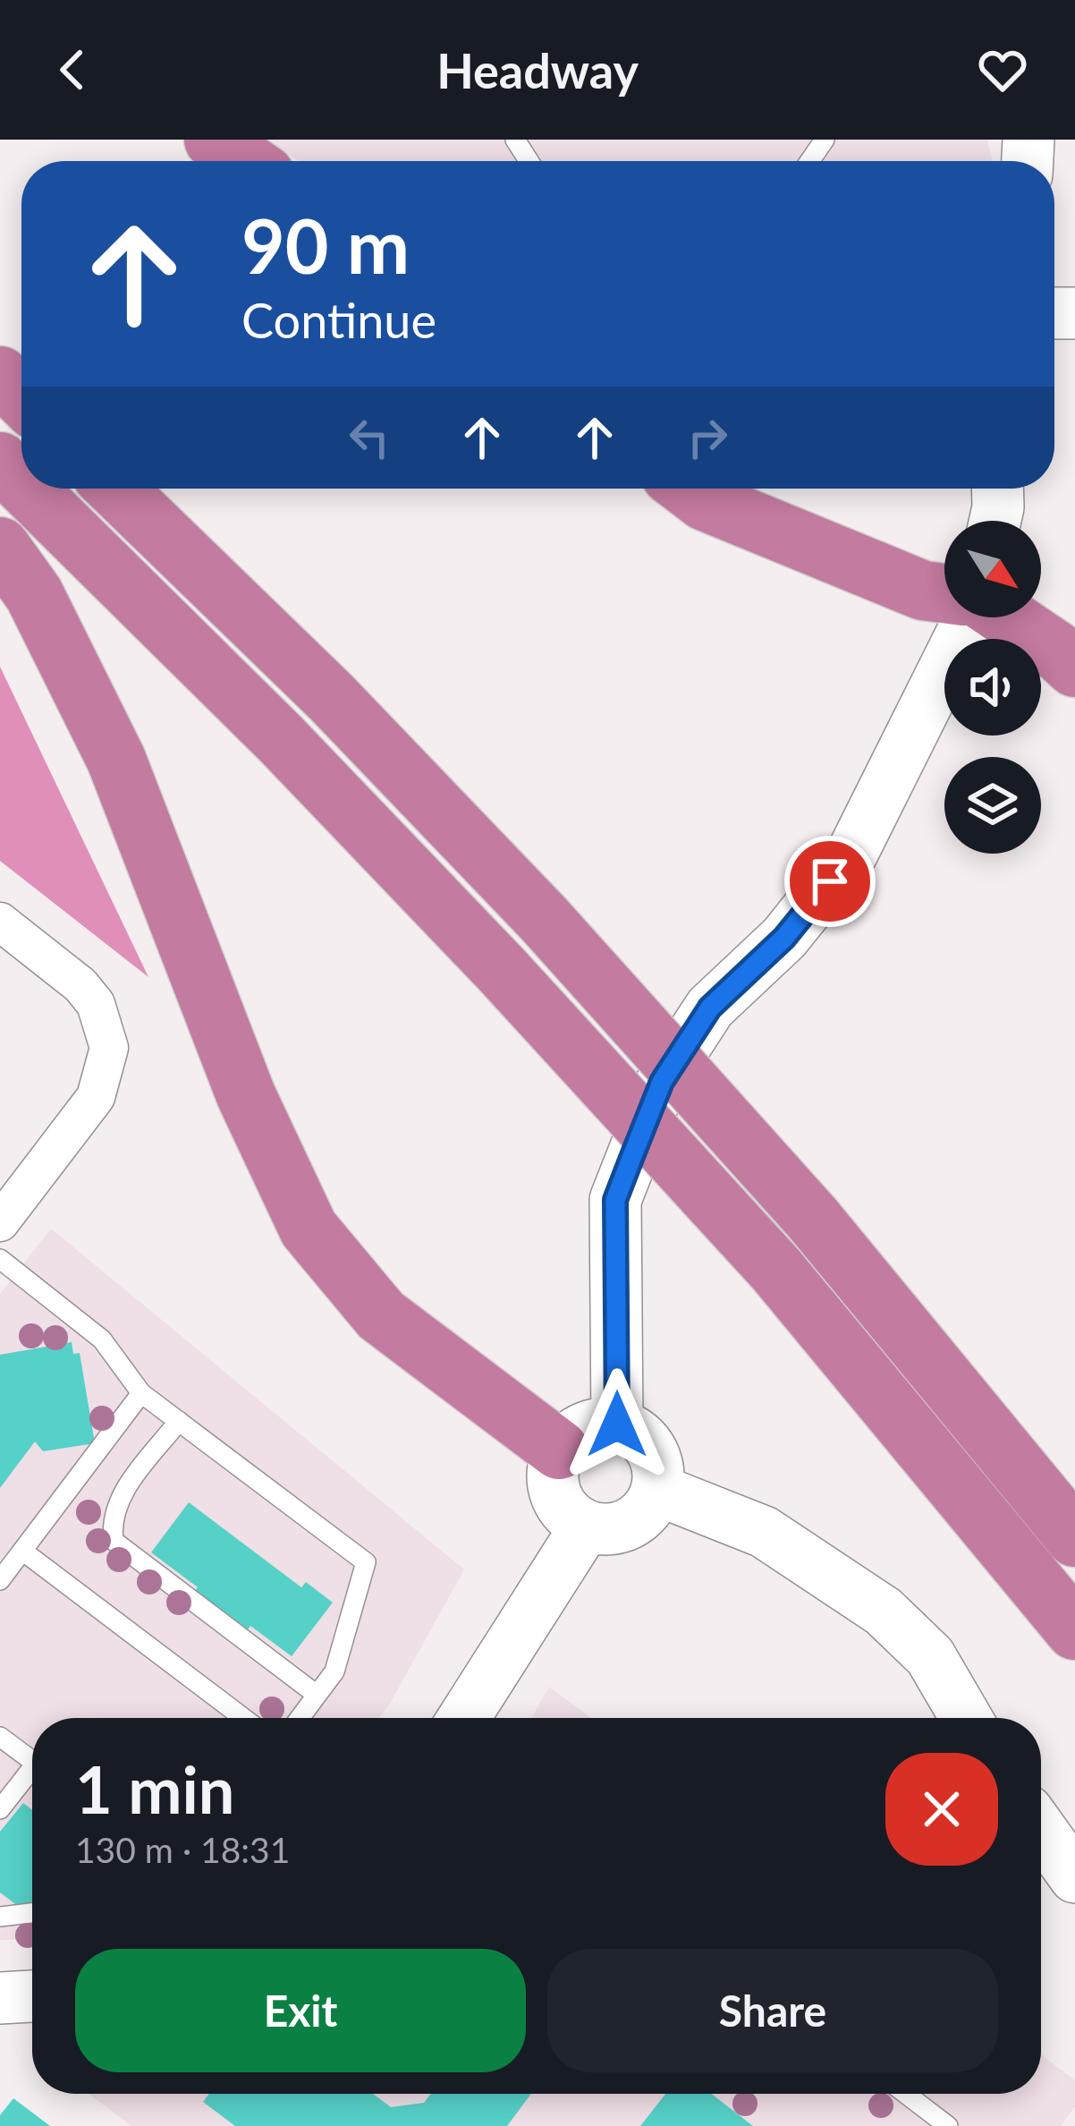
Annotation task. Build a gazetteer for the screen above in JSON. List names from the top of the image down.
{
  "north": "bottom right",
  "page": {
    "header": "Headway",
    "turn": ["90 m", "Continue"],
    "heading": ["1 min", "130 m · 18:31"],
    "buttons": ["Exit", "Share"]
  }
}
